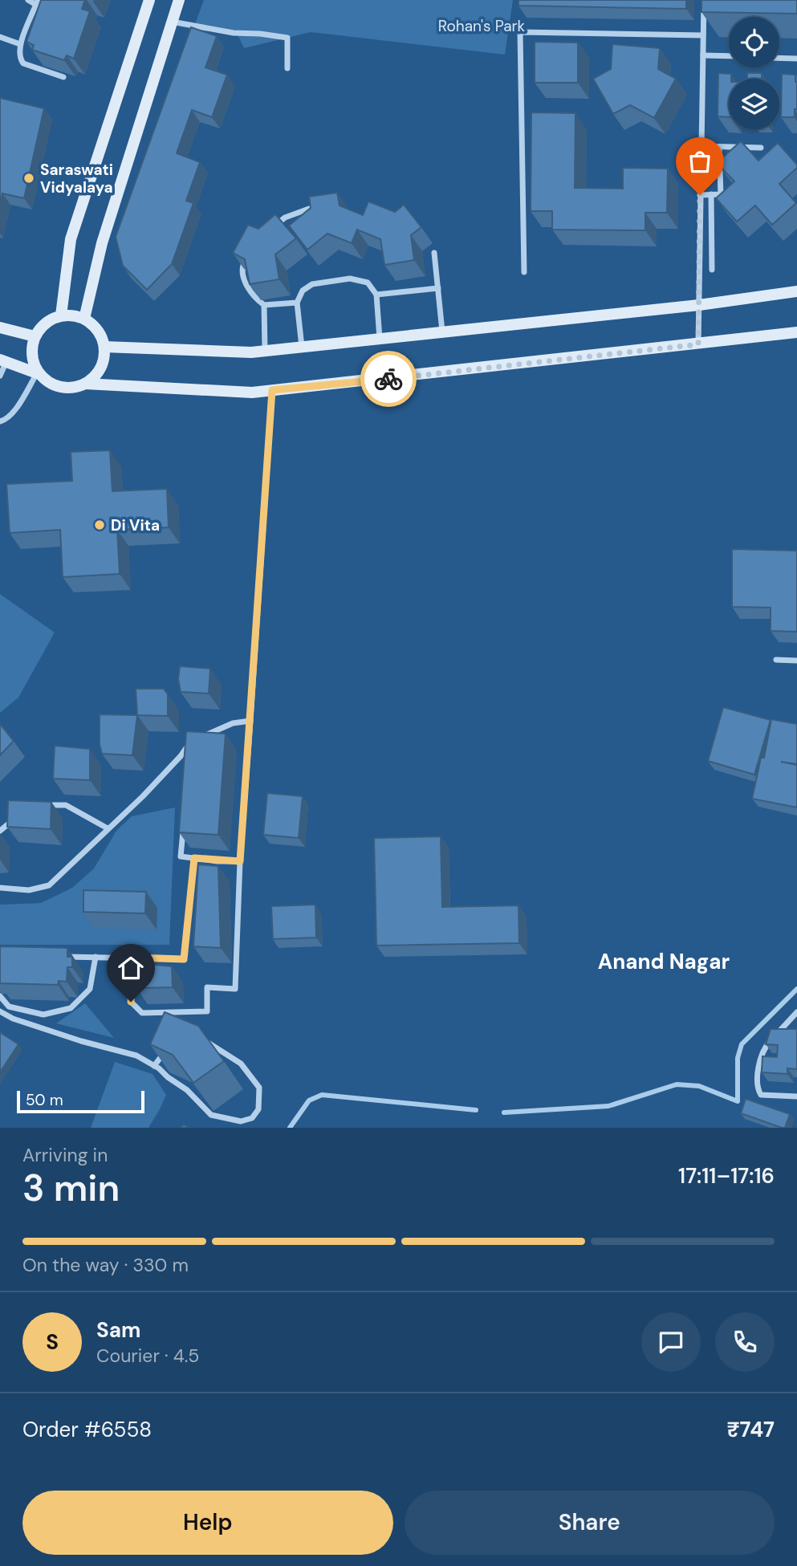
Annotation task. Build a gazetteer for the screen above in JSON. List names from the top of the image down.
{
  "districts": ["Anand Nagar"],
  "parks": ["Rohan's Park"],
  "places": ["Saraswati Vidyalaya", "Di Vita"],
  "scale_bar": "50 m",
  "page": {
    "scale": "50 m",
    "heading": ["3 min", "Arriving in", "17:11–17:16"],
    "panel": [
      "Sam",
      "Courier · 4.5",
      "Order #6558",
      "₹747"
    ],
    "bar": "On the way · 330 m",
    "round": "S",
    "buttons": ["Help", "Share"]
  }
}
